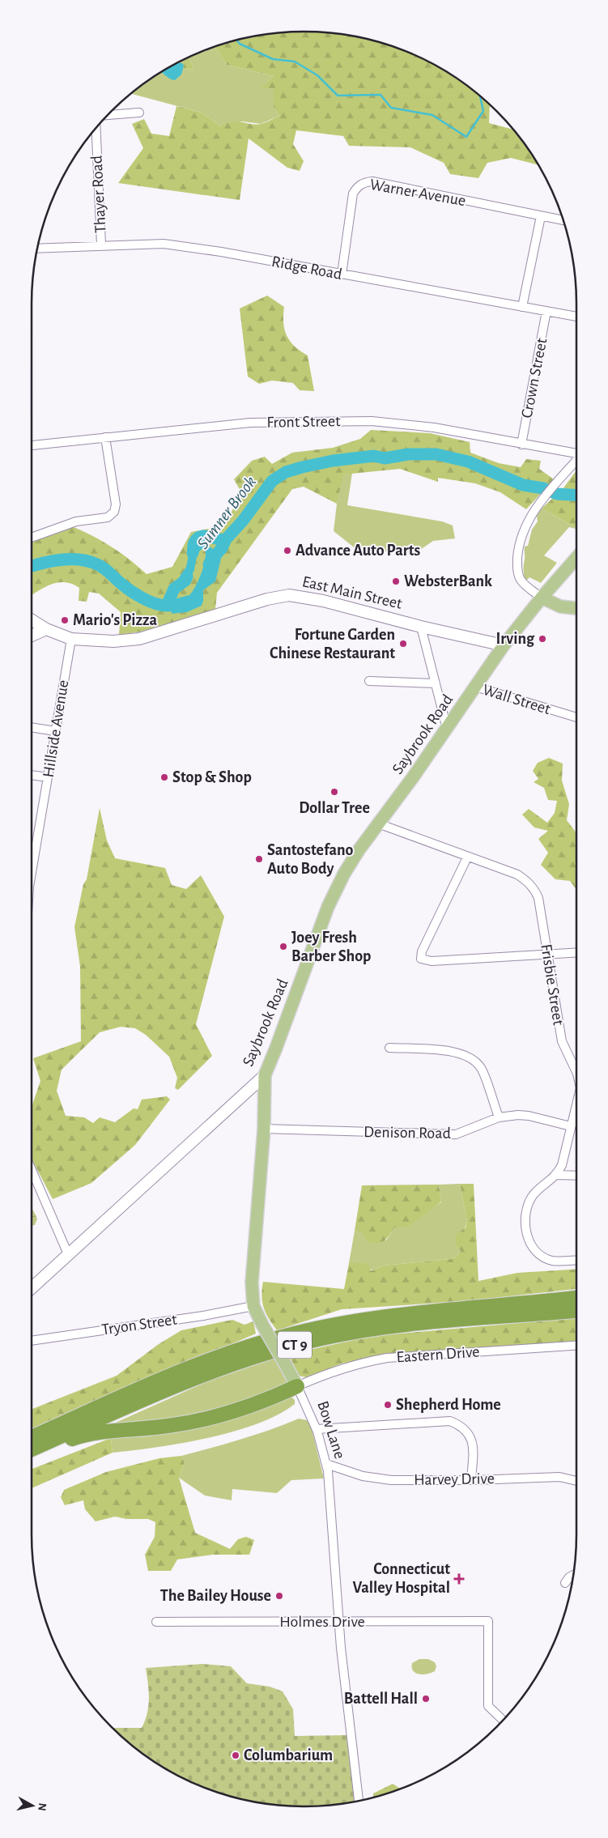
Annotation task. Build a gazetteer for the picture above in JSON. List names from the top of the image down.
{
  "streets": {
    "highway": ["CT 9"],
    "main road": ["East Main Street", "Saybrook Road", "Bow Lane"],
    "street": [
      "Warner Avenue",
      "Thayer Road",
      "Ridge Road",
      "Crown Street",
      "Front Street",
      "Wall Street",
      "Hillside Avenue",
      "Frisbie Street",
      "Denison Road",
      "Tryon Street",
      "Eastern Drive",
      "Harvey Drive",
      "Holmes Drive"
    ]
  },
  "crossings": [
    ["Warner Avenue", "Ridge Road"],
    ["Thayer Road", "Ridge Road"],
    ["Ridge Road", "Crown Street"],
    ["Crown Street", "Front Street"],
    ["East Main Street", "Hillside Avenue"],
    ["East Main Street", "Saybrook Road"],
    ["Wall Street", "Saybrook Road"],
    ["Saybrook Road", "Frisbie Street"],
    ["Saybrook Road", "Bow Lane"],
    ["Frisbie Street", "Denison Road"],
    ["Denison Road", "Bow Lane"],
    ["Tryon Street", "Bow Lane"],
    ["Eastern Drive", "Bow Lane"],
    ["Bow Lane", "Harvey Drive"],
    ["Bow Lane", "Holmes Drive"]
  ],
  "water": ["Sumner Brook"],
  "places": {
    "other": [
      "Advance Auto Parts",
      "WebsterBank",
      "Mario's Pizza",
      "Irving",
      "Fortune Garden Chinese Restaurant",
      "Stop & Shop",
      "Dollar Tree",
      "Santostefano Auto Body",
      "Joey Fresh Barber Shop",
      "Shepherd Home",
      "The Bailey House",
      "Battell Hall",
      "Columbarium"
    ],
    "health": ["Connecticut Valley Hospital"]
  },
  "north": "right"
}
